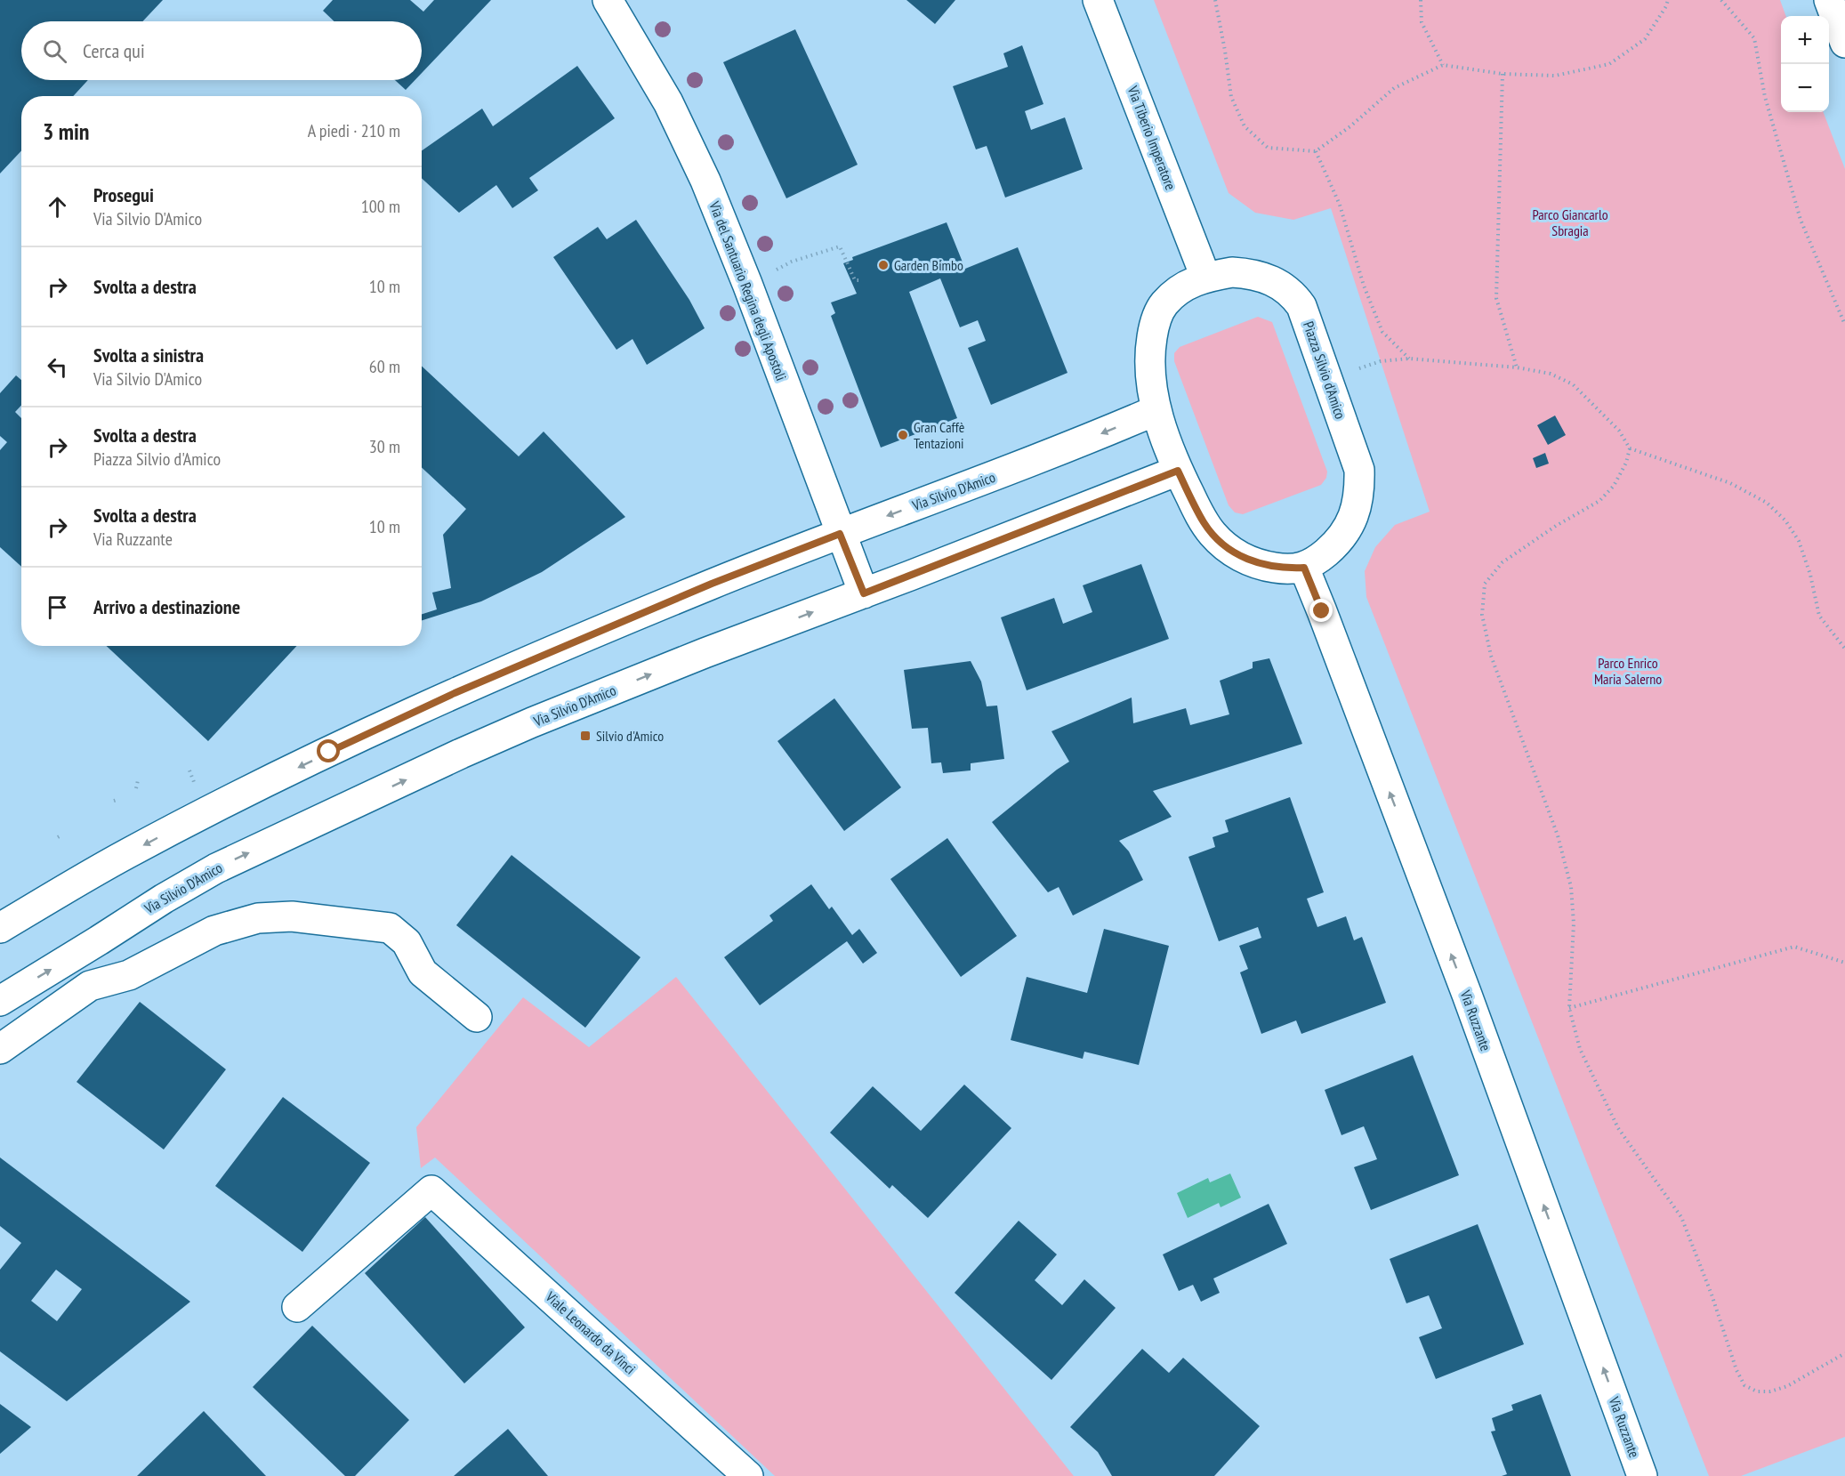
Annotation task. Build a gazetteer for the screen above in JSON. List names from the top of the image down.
{
  "streets": {
    "street": [
      "Via Tiberio Imperatore",
      "Via del Santuario Regina degli Apostoli",
      "Piazza Silvio d'Amico",
      "Via Silvio D'Amico",
      "Via Ruzzante",
      "Viale Leonardo da Vinci"
    ]
  },
  "crossings": [
    ["Via Tiberio Imperatore", "Piazza Silvio d'Amico"],
    ["Via del Santuario Regina degli Apostoli", "Via Silvio D'Amico"],
    ["Piazza Silvio d'Amico", "Via Silvio D'Amico"],
    ["Piazza Silvio d'Amico", "Via Ruzzante"]
  ],
  "one_way": ["Via Ruzzante"],
  "parks": ["Parco Giancarlo Sbragia", "Parco Enrico Maria Salerno"],
  "places": {
    "other": ["Garden Bimbo", "Gran Caffè Tentazioni"],
    "transit": ["Silvio d'Amico"]
  },
  "page": {
    "map_buttons": ["+", "−"],
    "search": "Cerca qui",
    "heading": ["3 min", "A piedi · 210 m"],
    "list": [
      ["Prosegui", "Via Silvio D'Amico", "100 m"],
      ["Svolta a destra", "10 m"],
      ["Svolta a sinistra", "Via Silvio D'Amico", "60 m"],
      ["Svolta a destra", "Piazza Silvio d'Amico", "30 m"],
      ["Svolta a destra", "Via Ruzzante", "10 m"],
      "Arrivo a destinazione"
    ]
  }
}
